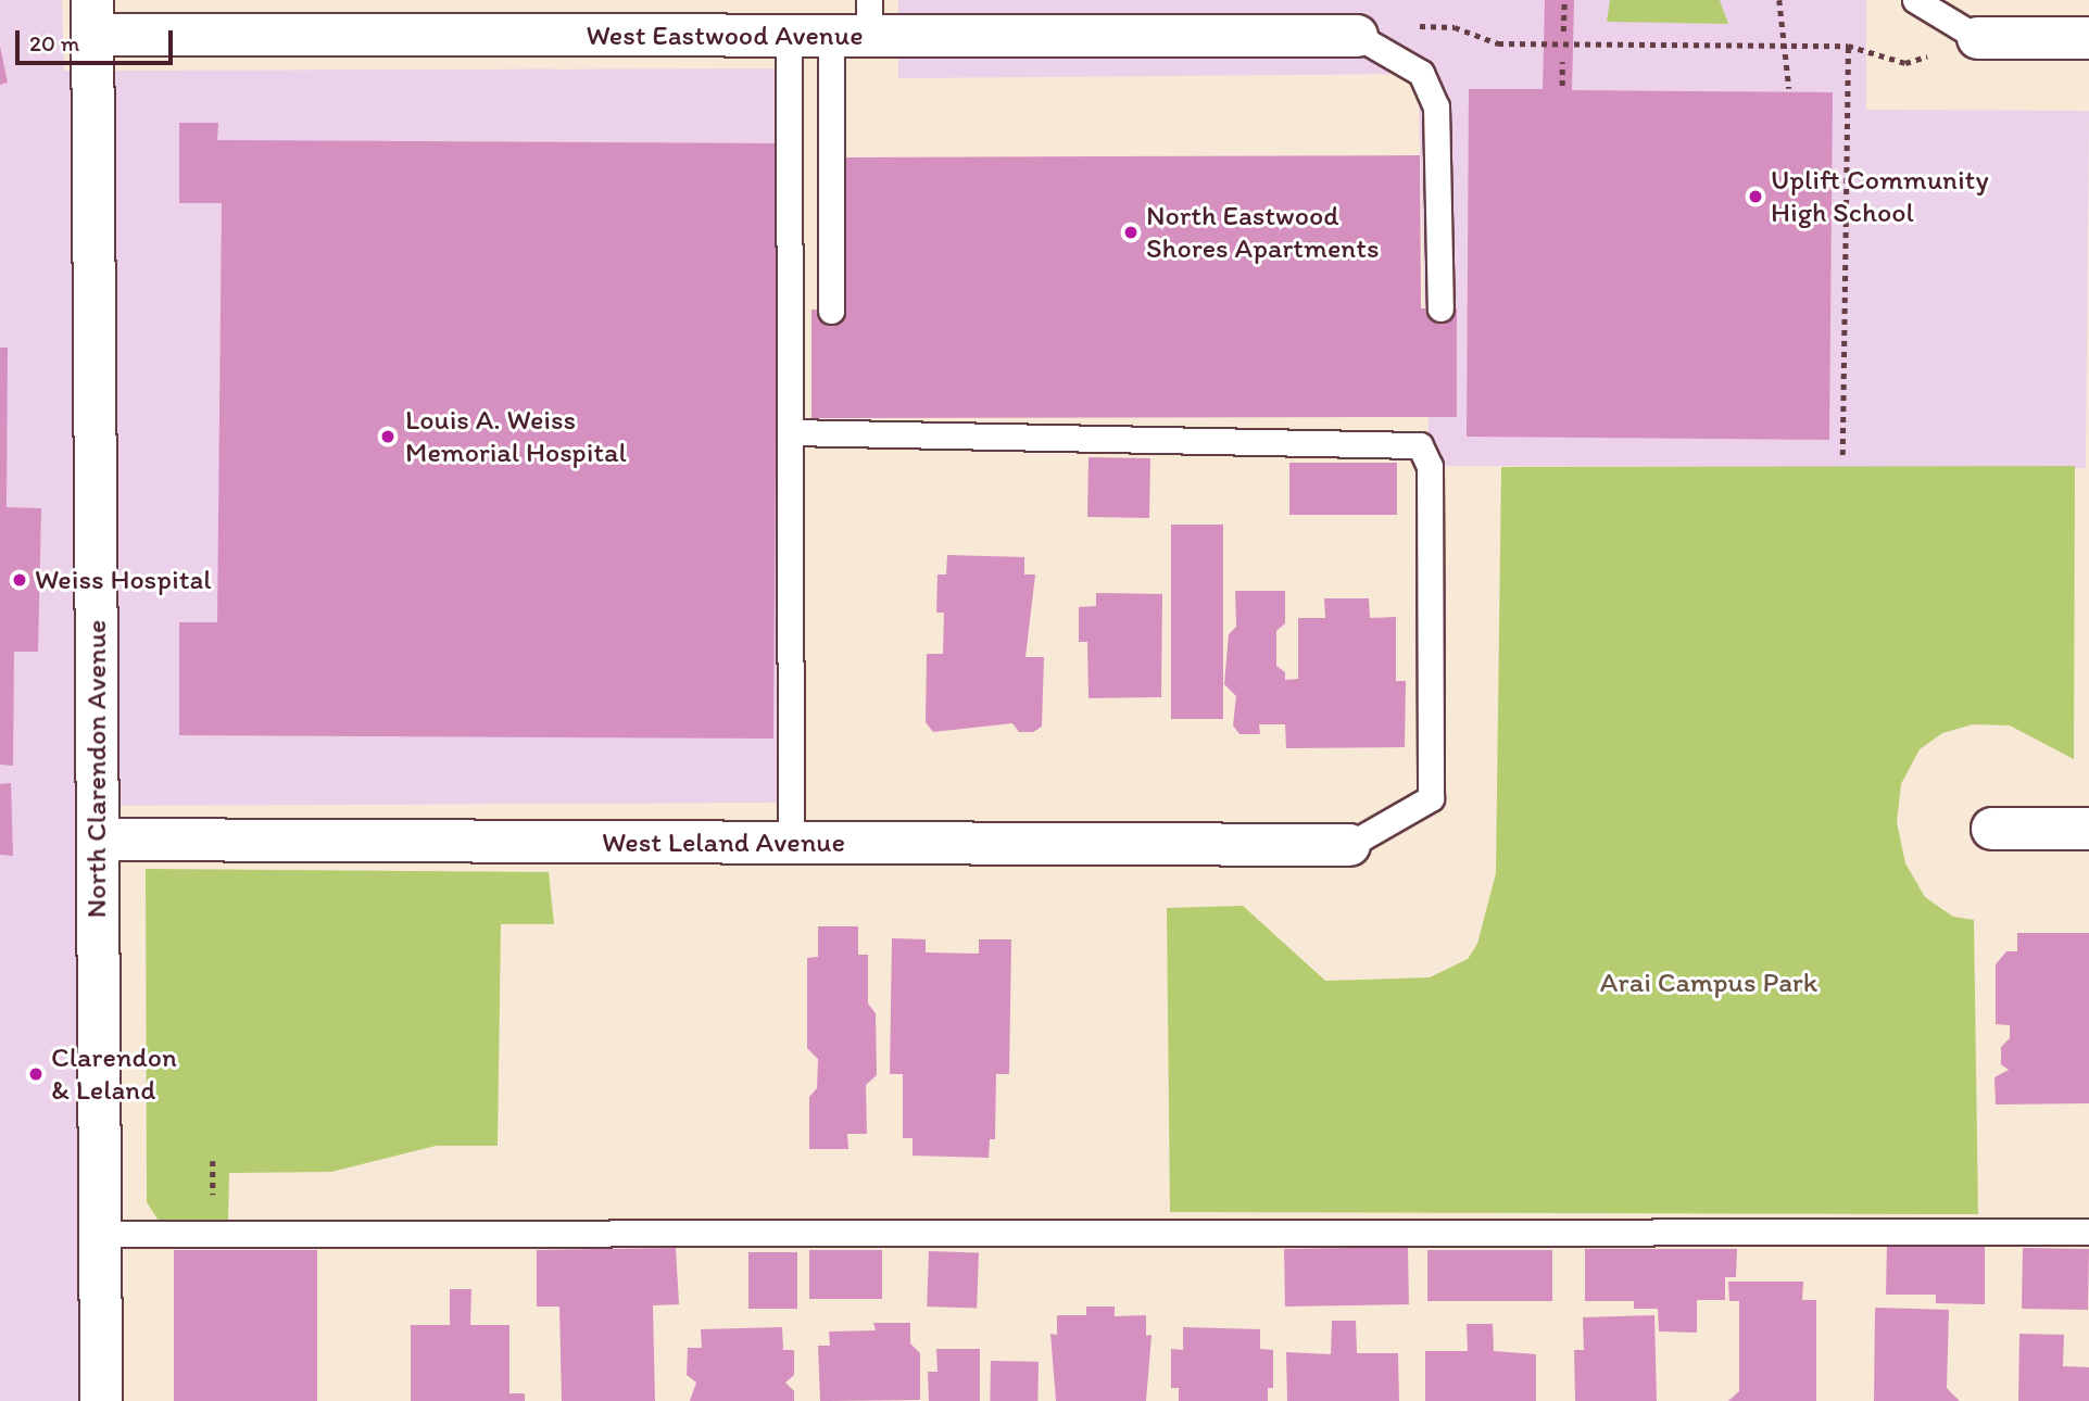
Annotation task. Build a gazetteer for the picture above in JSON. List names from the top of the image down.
{
  "streets": {
    "street": ["West Eastwood Avenue", "North Clarendon Avenue", "West Leland Avenue"]
  },
  "crossings": [
    ["West Eastwood Avenue", "North Clarendon Avenue"],
    ["North Clarendon Avenue", "West Leland Avenue"]
  ],
  "parks": ["Arai Campus Park"],
  "places": [
    "Uplift Community High School",
    "North Eastwood Shores Apartments",
    "Louis A. Weiss Memorial Hospital",
    "Weiss Hospital",
    "Clarendon & Leland"
  ],
  "scale_bar": "20 m"
}
